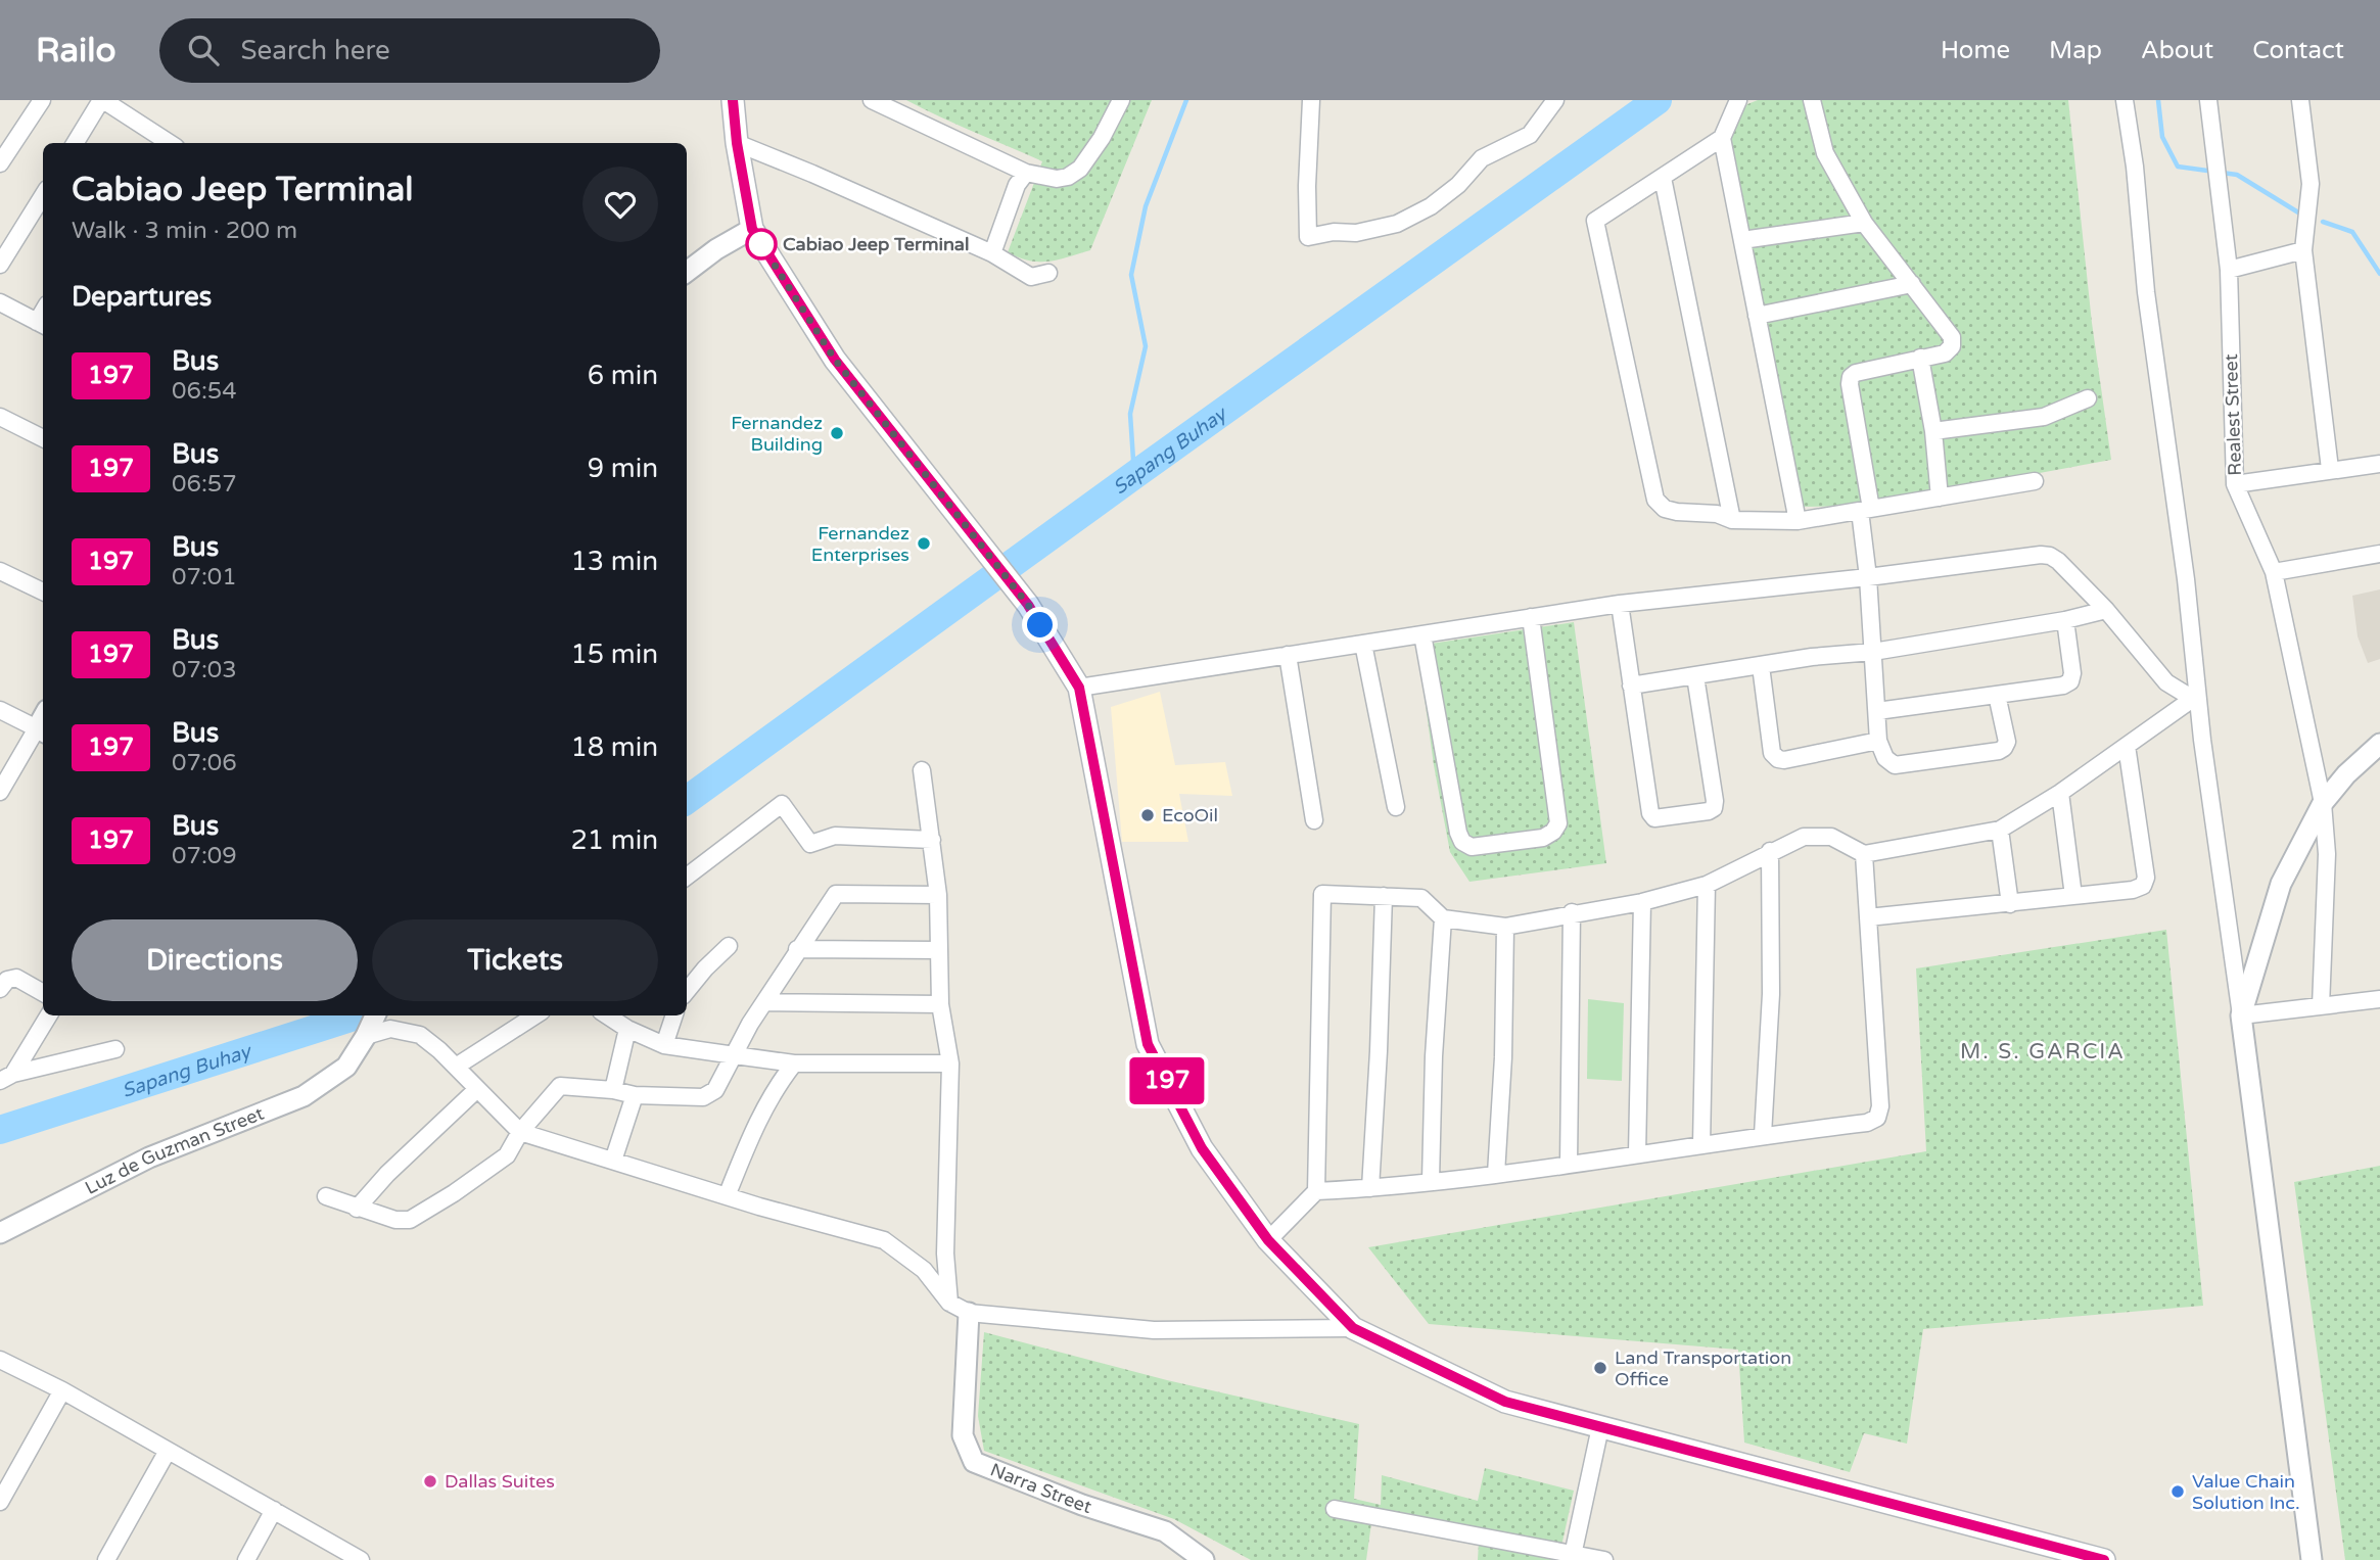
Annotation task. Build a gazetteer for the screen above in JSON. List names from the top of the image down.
{
  "streets": {
    "street": ["Realest Street", "Luz de Guzman Street", "Narra Street"]
  },
  "districts": ["M. S. GARCIA"],
  "water": ["Sapang Buhay"],
  "places": [
    "Cabiao Jeep Terminal",
    "Fernandez Building",
    "Fernandez Enterprises",
    "EcoOil",
    "Land Transportation Office",
    "Dallas Suites",
    "Value Chain Solution Inc."
  ],
  "lines": ["bus line 197"],
  "page": {
    "header": "Railo",
    "search": "Search here",
    "nav": [
      "Home",
      "Map",
      "About",
      "Contact"
    ],
    "on_map": "197",
    "heading": [
      ["Cabiao Jeep Terminal", "Walk · 3 min · 200 m"],
      "Departures"
    ],
    "list": [
      {
        "mark": "197",
        "name": "Bus",
        "note": "06:54",
        "value": "6 min"
      },
      {
        "mark": "197",
        "name": "Bus",
        "note": "06:57",
        "value": "9 min"
      },
      {
        "mark": "197",
        "name": "Bus",
        "note": "07:01",
        "value": "13 min"
      },
      {
        "mark": "197",
        "name": "Bus",
        "note": "07:03",
        "value": "15 min"
      },
      {
        "mark": "197",
        "name": "Bus",
        "note": "07:06",
        "value": "18 min"
      },
      {
        "mark": "197",
        "name": "Bus",
        "note": "07:09",
        "value": "21 min"
      }
    ],
    "buttons": ["Directions", "Tickets"]
  }
}
